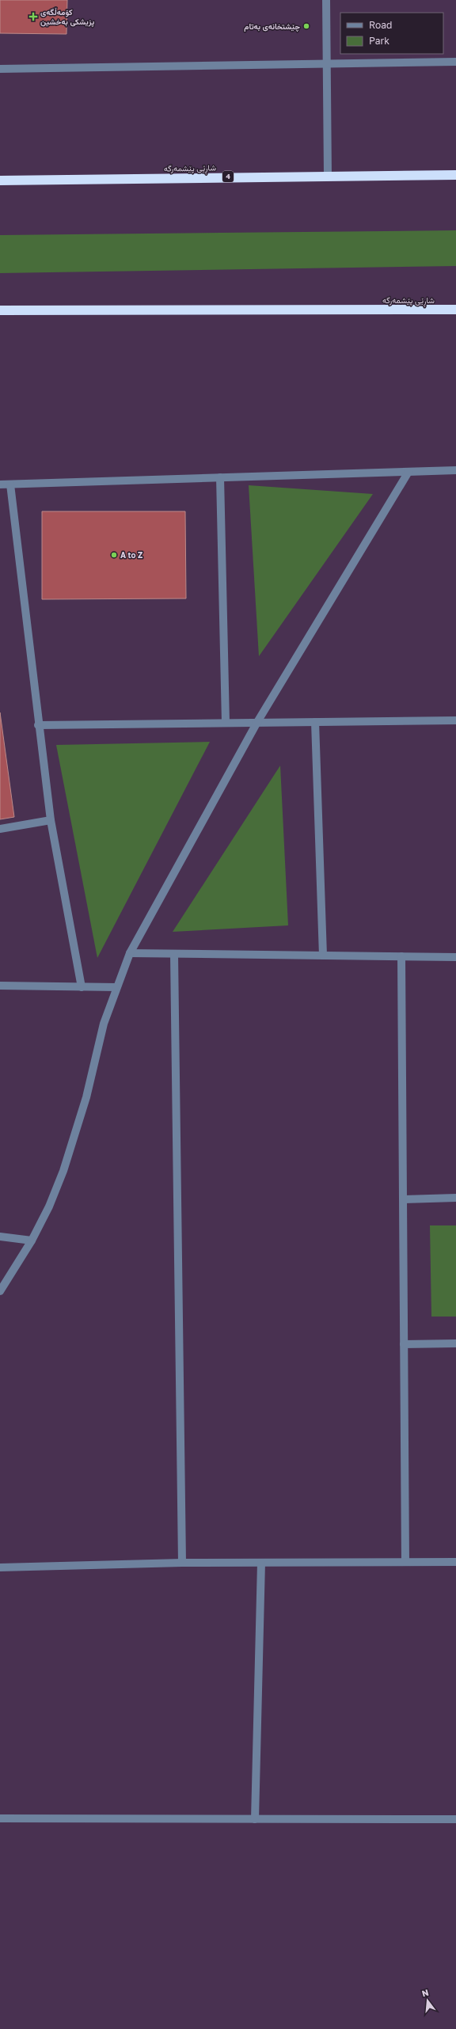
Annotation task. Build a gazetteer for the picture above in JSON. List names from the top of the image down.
{
  "streets": {
    "highway": ["شاڕێی پێشمەرگە", "4"]
  },
  "places": {
    "health": ["کۆمەڵگەی پزیشکی بەخشین"],
    "other": ["چێشتخانەی بەتام", "A to Z"]
  },
  "legend": ["Road", "Park"],
  "north": "top"
}
